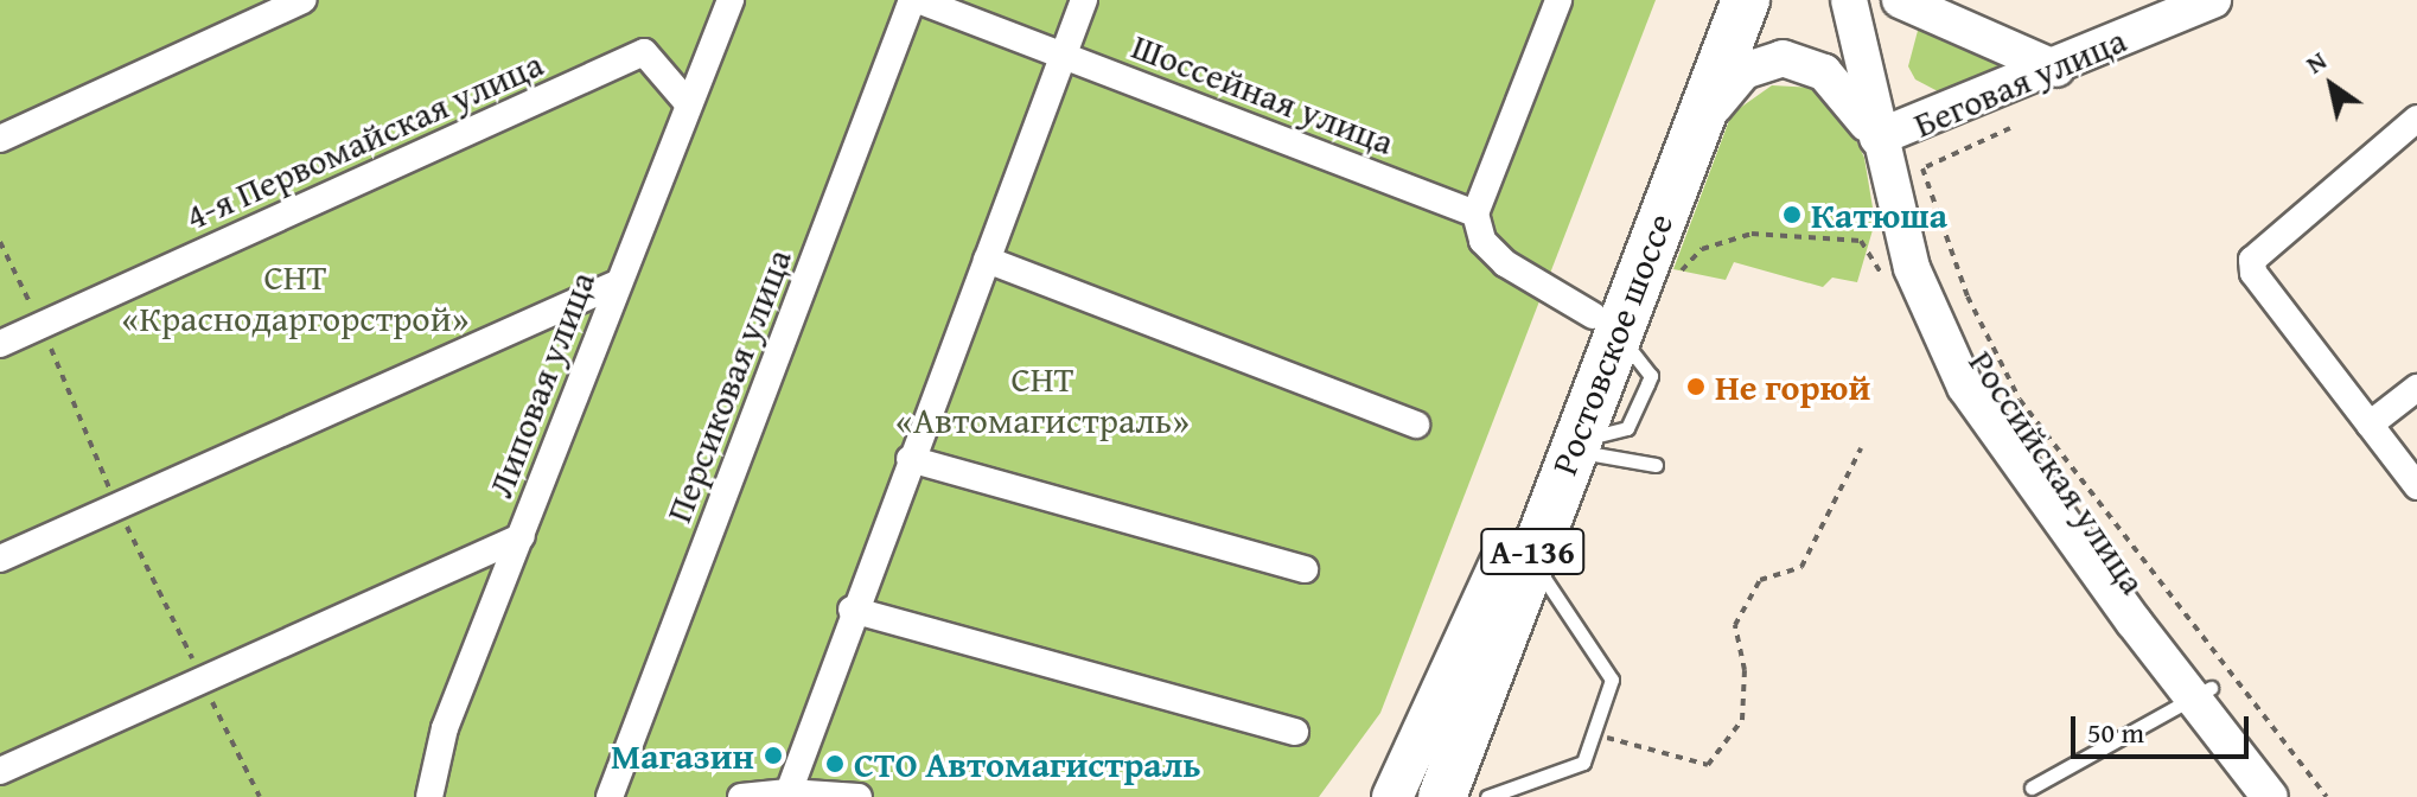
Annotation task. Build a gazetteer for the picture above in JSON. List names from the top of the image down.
{
  "streets": {
    "highway": ["Ростовское шоссе", "А-136"],
    "main road": ["Беговая улица", "Российская улица"],
    "street": [
      "Шоссейная улица",
      "4-я Первомайская улица",
      "Липовая улица",
      "Персиковая улица"
    ]
  },
  "crossings": [
    ["Беговая улица", "Российская улица"],
    ["Беговая улица", "А-136"],
    ["Шоссейная улица", "Персиковая улица"],
    ["4-я Первомайская улица", "Липовая улица"],
    ["Ростовское шоссе", "А-136"],
    ["Российская улица", "А-136"]
  ],
  "parks": ["СНТ «Краснодаргорстрой»", "СНТ «Автомагистраль»"],
  "places": [
    "Катюша",
    "Не горюй",
    "Магазин",
    "СТО Автомагистраль"
  ],
  "scale_bar": "50 m",
  "north": "top left"
}
